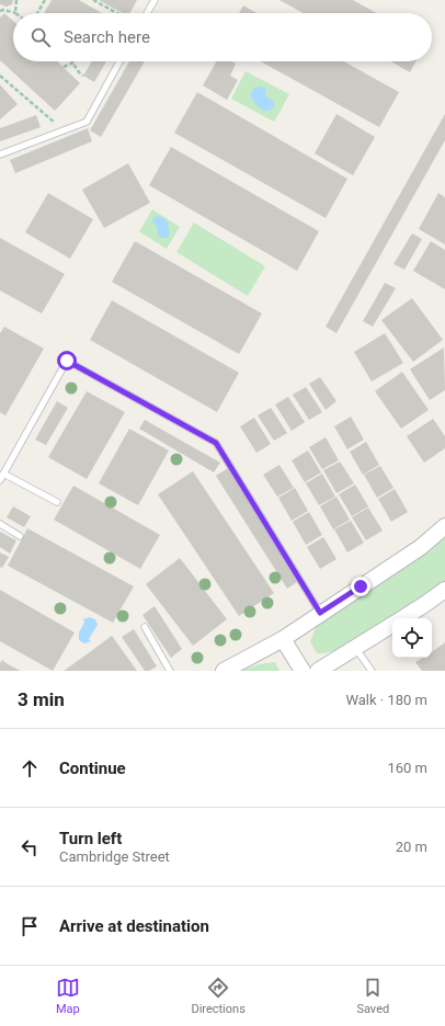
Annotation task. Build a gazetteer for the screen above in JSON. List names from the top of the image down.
{
  "page": {
    "search": "Search here",
    "heading": ["3 min", "Walk · 180 m"],
    "list": [
      ["Continue", "160 m"],
      ["Turn left", "Cambridge Street", "20 m"],
      "Arrive at destination"
    ],
    "nav": ["Map", "Directions", "Saved"]
  }
}
